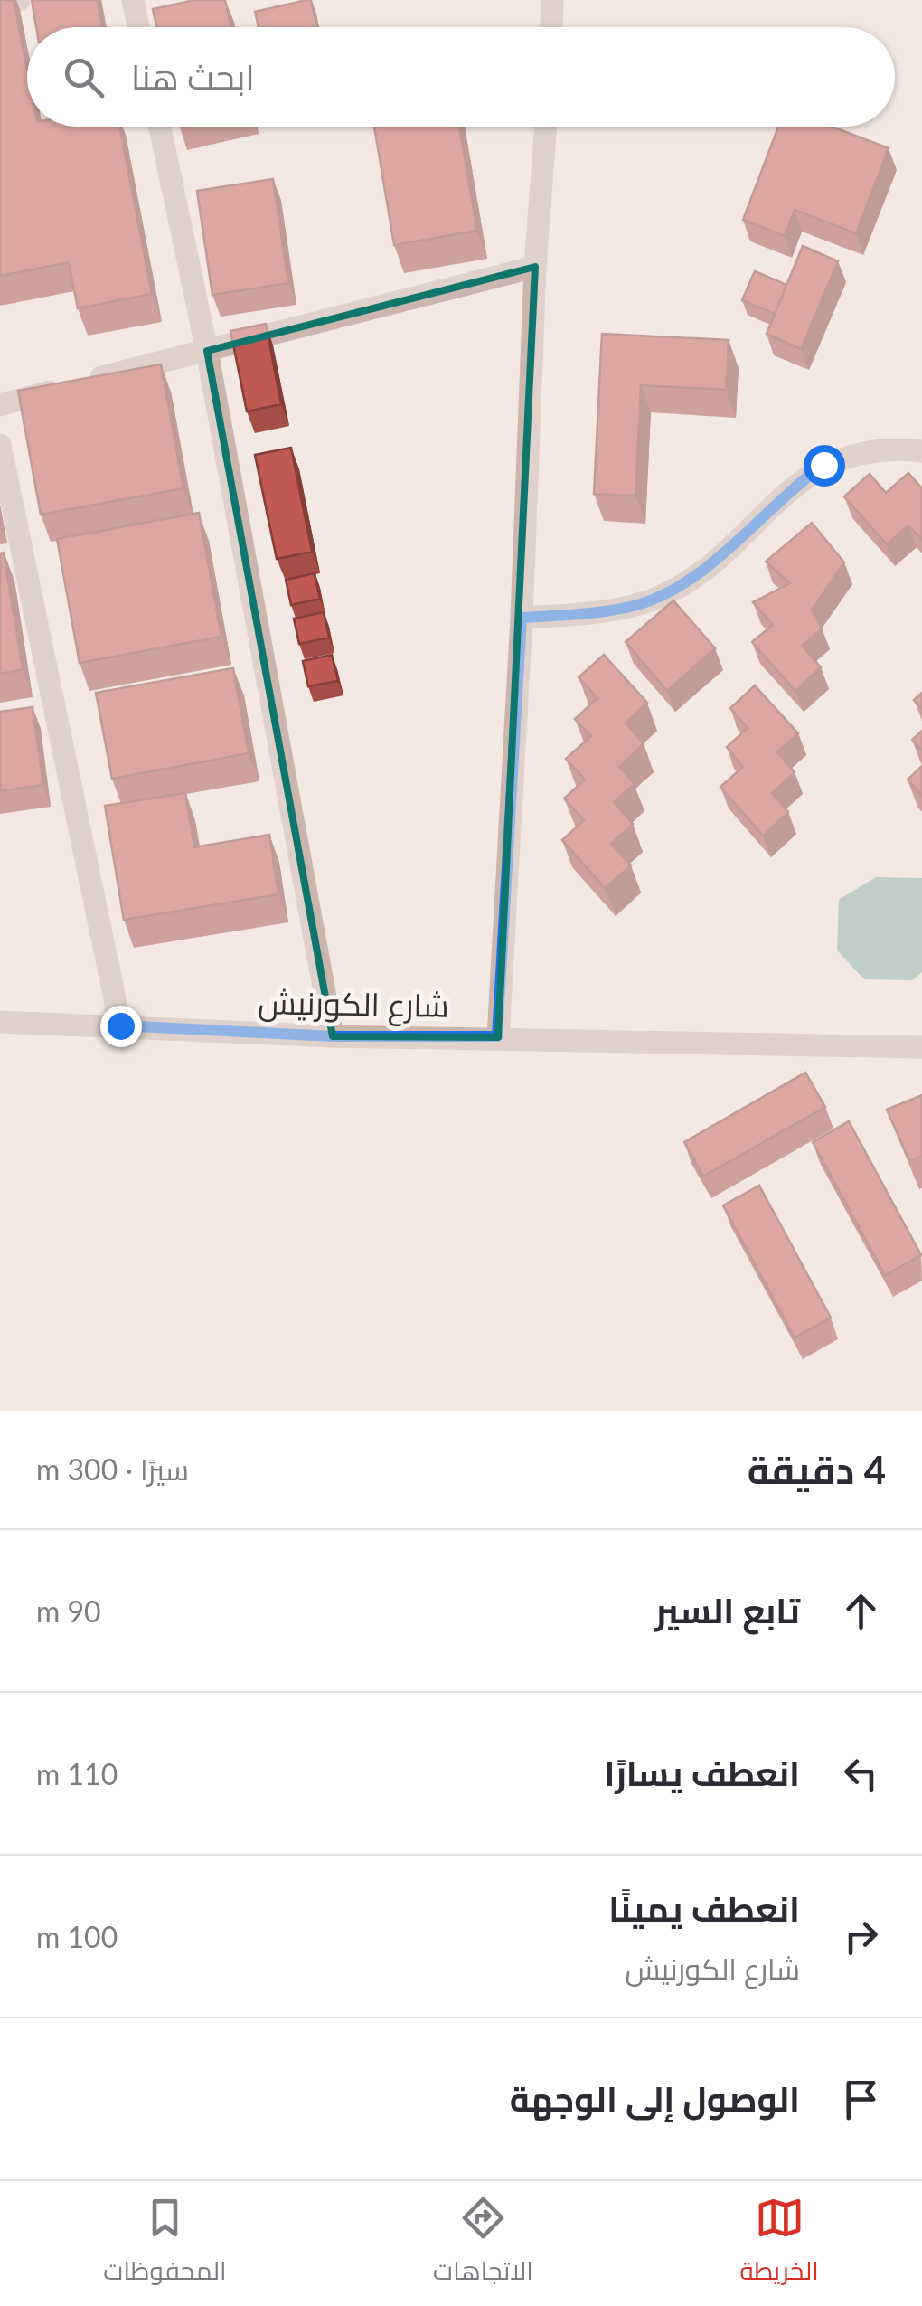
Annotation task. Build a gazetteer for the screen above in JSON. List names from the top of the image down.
{
  "streets": {
    "street": ["شارع الكورنيش"]
  },
  "page": {
    "search": "ابحث هنا",
    "heading": ["4 دقيقة", "سيرًا · 300 m"],
    "list": [
      ["تابع السير", "90 m"],
      ["انعطف يسارًا", "110 m"],
      ["انعطف يمينًا", "شارع الكورنيش", "100 m"],
      "الوصول إلى الوجهة"
    ],
    "nav": ["الخريطة", "الاتجاهات", "المحفوظات"]
  }
}
